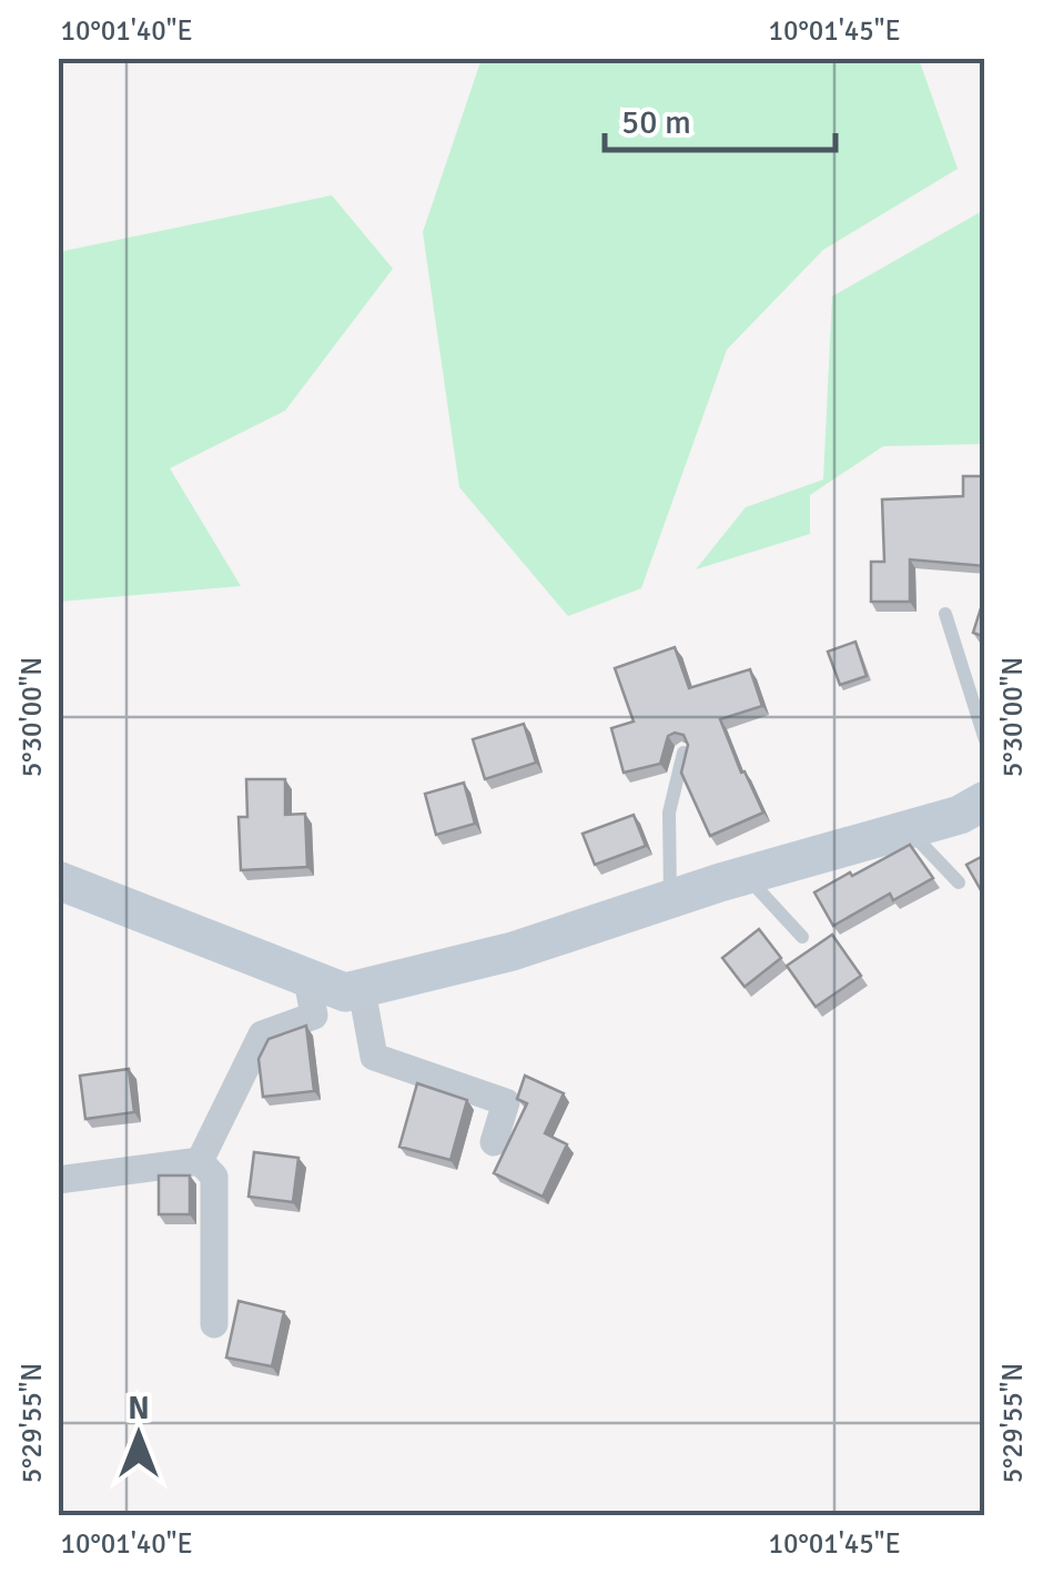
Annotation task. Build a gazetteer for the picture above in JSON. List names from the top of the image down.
{
  "scale_bar": "50 m",
  "north": "top",
  "coordinates": [
    "10°01'40\"E",
    "10°01'45\"E",
    "5°30'00\"N",
    "5°29'55\"N"
  ]
}
